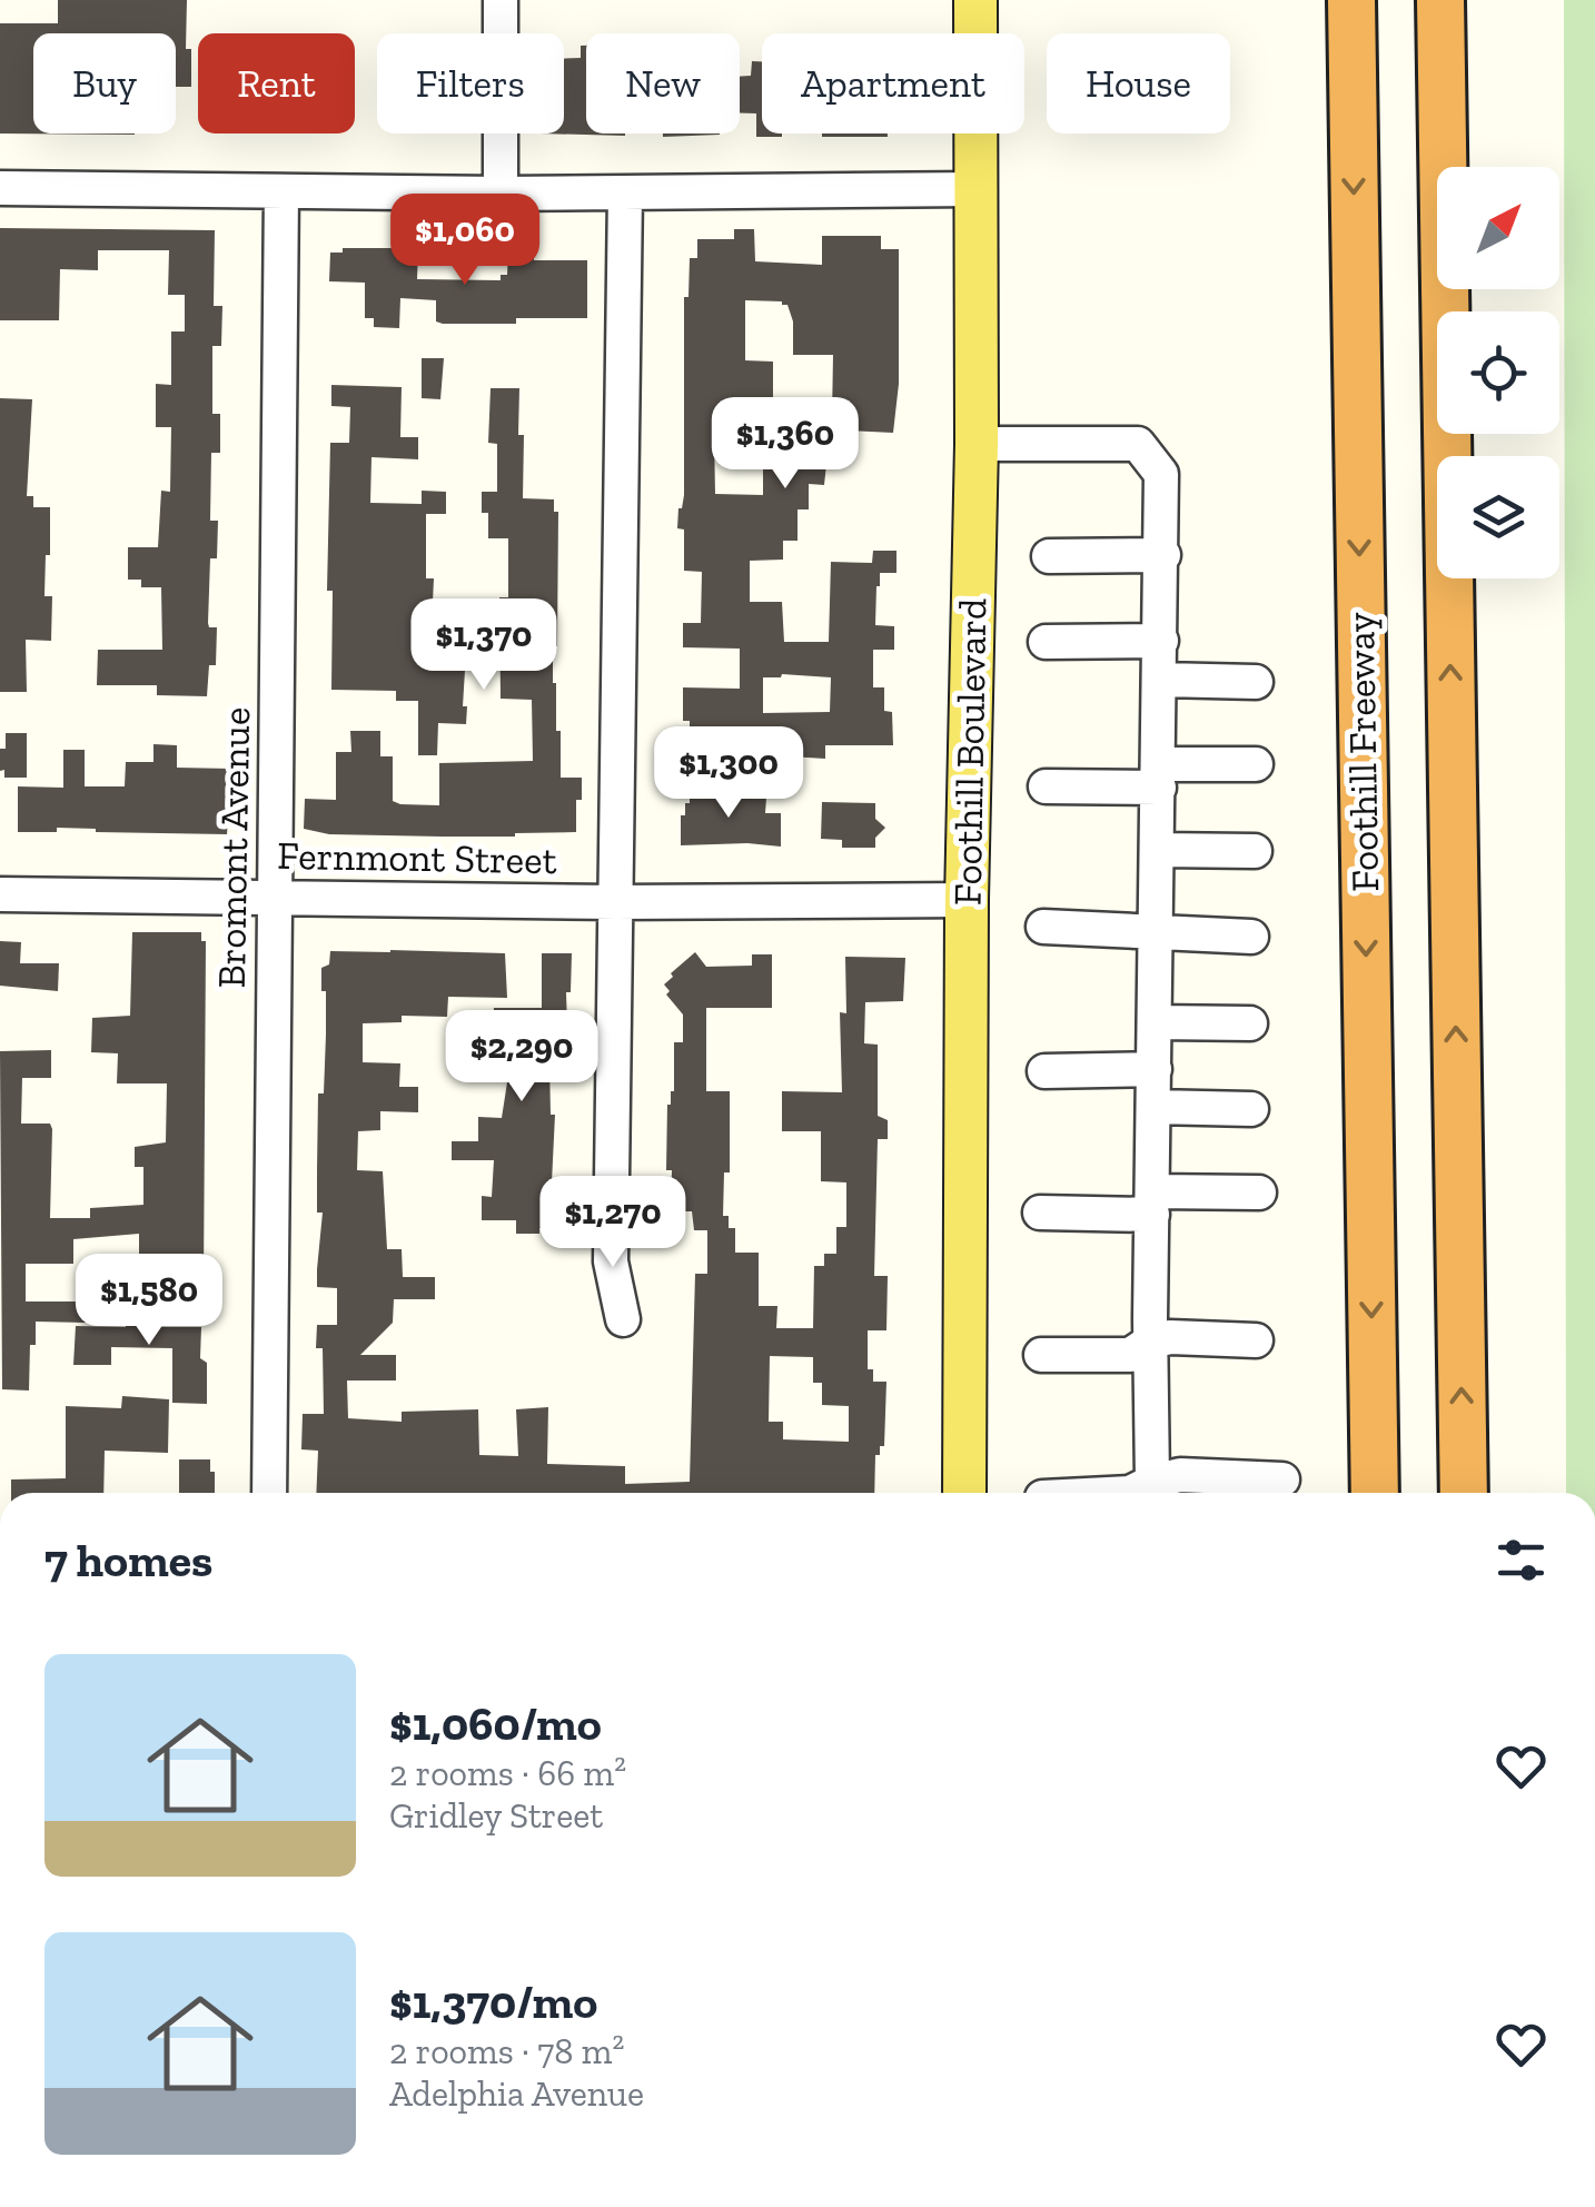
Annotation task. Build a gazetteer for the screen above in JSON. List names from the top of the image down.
{
  "streets": {
    "highway": ["Foothill Freeway"],
    "main road": ["Foothill Boulevard"],
    "street": ["Bromont Avenue", "Fernmont Street"]
  },
  "crossings": [
    ["Foothill Boulevard", "Fernmont Street"],
    ["Bromont Avenue", "Fernmont Street"]
  ],
  "north": "top right",
  "page": {
    "chip": [
      "Buy",
      "Rent",
      "Filters",
      "New",
      "Apartment",
      "House"
    ],
    "price": [
      "$1,060",
      "$1,360",
      "$1,370",
      "$1,300",
      "$2,290",
      "$1,270",
      "$1,580"
    ],
    "heading": "7 homes",
    "list": [
      {
        "name": "$1,060/mo",
        "note": "2 rooms · 66 m² · Gridley Street"
      },
      {
        "name": "$1,370/mo",
        "note": "2 rooms · 78 m² · Adelphia Avenue"
      }
    ]
  }
}
